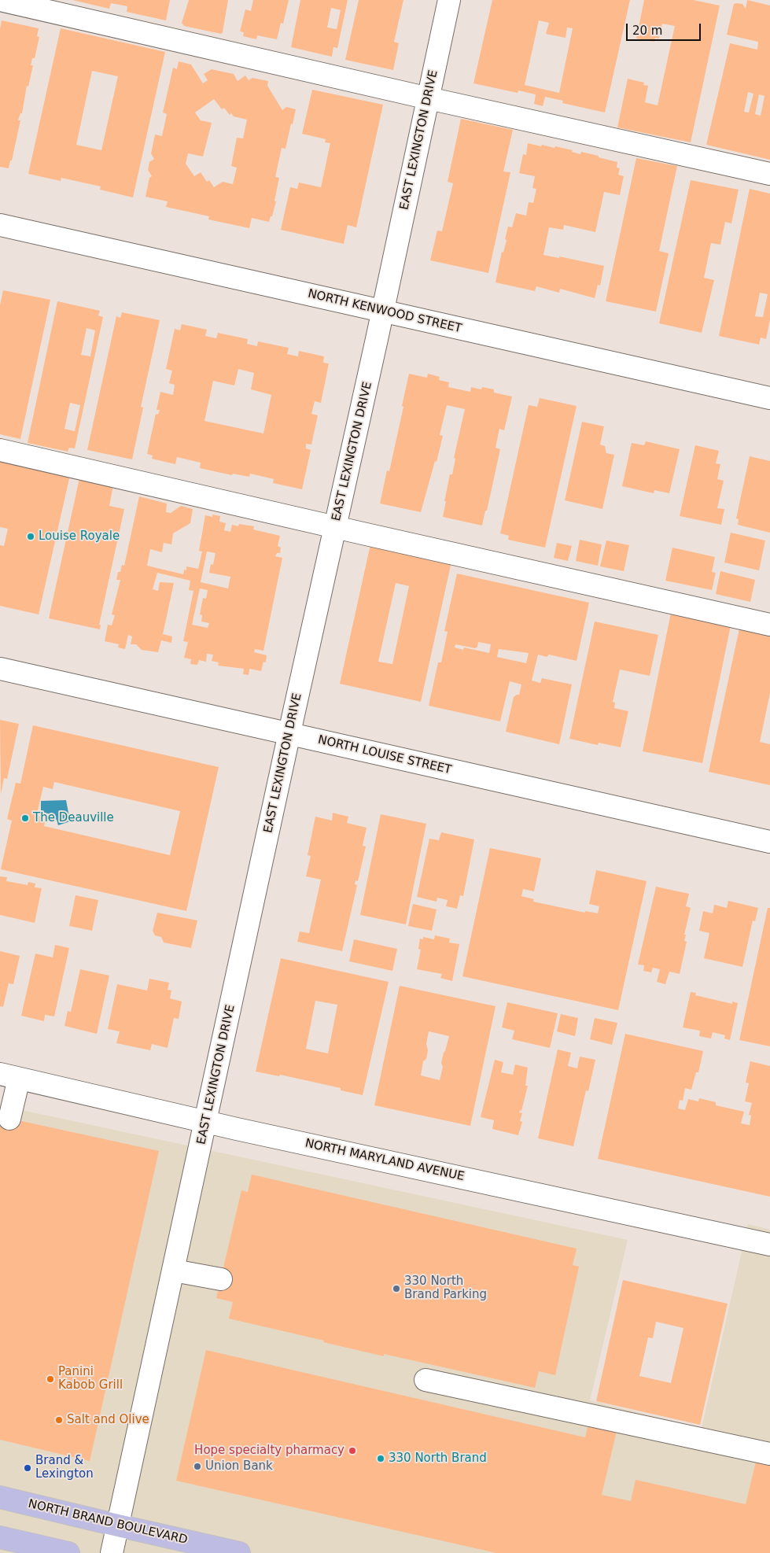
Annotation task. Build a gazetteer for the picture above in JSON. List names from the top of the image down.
{
  "streets": {
    "main road": ["NORTH BRAND BOULEVARD"],
    "street": [
      "EAST LEXINGTON DRIVE",
      "NORTH KENWOOD STREET",
      "NORTH LOUISE STREET",
      "NORTH MARYLAND AVENUE"
    ]
  },
  "crossings": [
    ["EAST LEXINGTON DRIVE", "NORTH KENWOOD STREET"],
    ["EAST LEXINGTON DRIVE", "NORTH LOUISE STREET"],
    ["EAST LEXINGTON DRIVE", "NORTH MARYLAND AVENUE"],
    ["EAST LEXINGTON DRIVE", "NORTH BRAND BOULEVARD"]
  ],
  "places": [
    "Louise Royale",
    "The Deauville",
    "330 North Brand Parking",
    "Panini Kabob Grill",
    "Salt and Olive",
    "Hope specialty pharmacy",
    "330 North Brand",
    "Union Bank",
    "Brand & Lexington"
  ],
  "scale_bar": "20 m"
}
